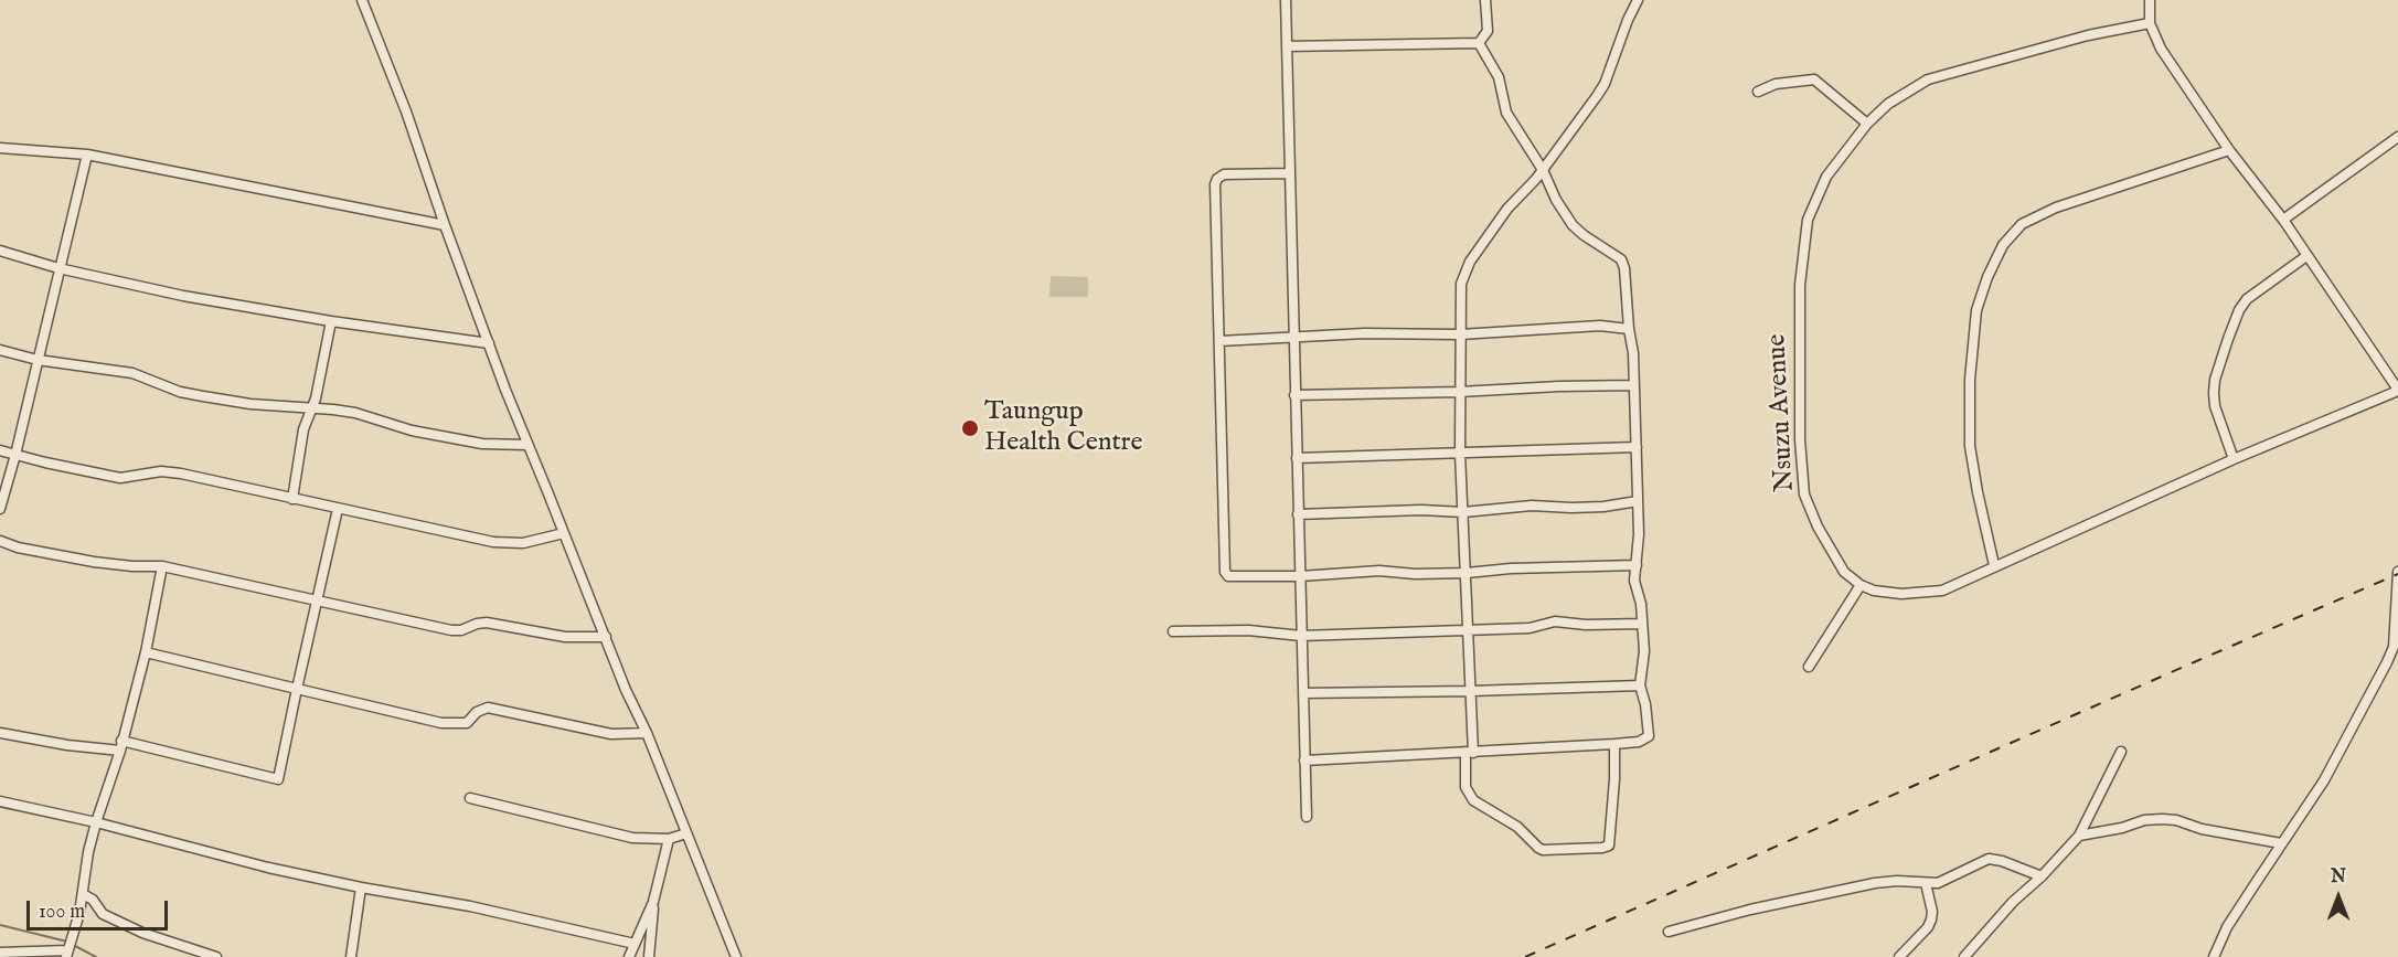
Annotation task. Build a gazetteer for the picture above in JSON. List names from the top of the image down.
{
  "streets": {
    "street": ["Nsuzu Avenue"]
  },
  "places": ["Taungup Health Centre"],
  "scale_bar": "100 m",
  "north": "top"
}
